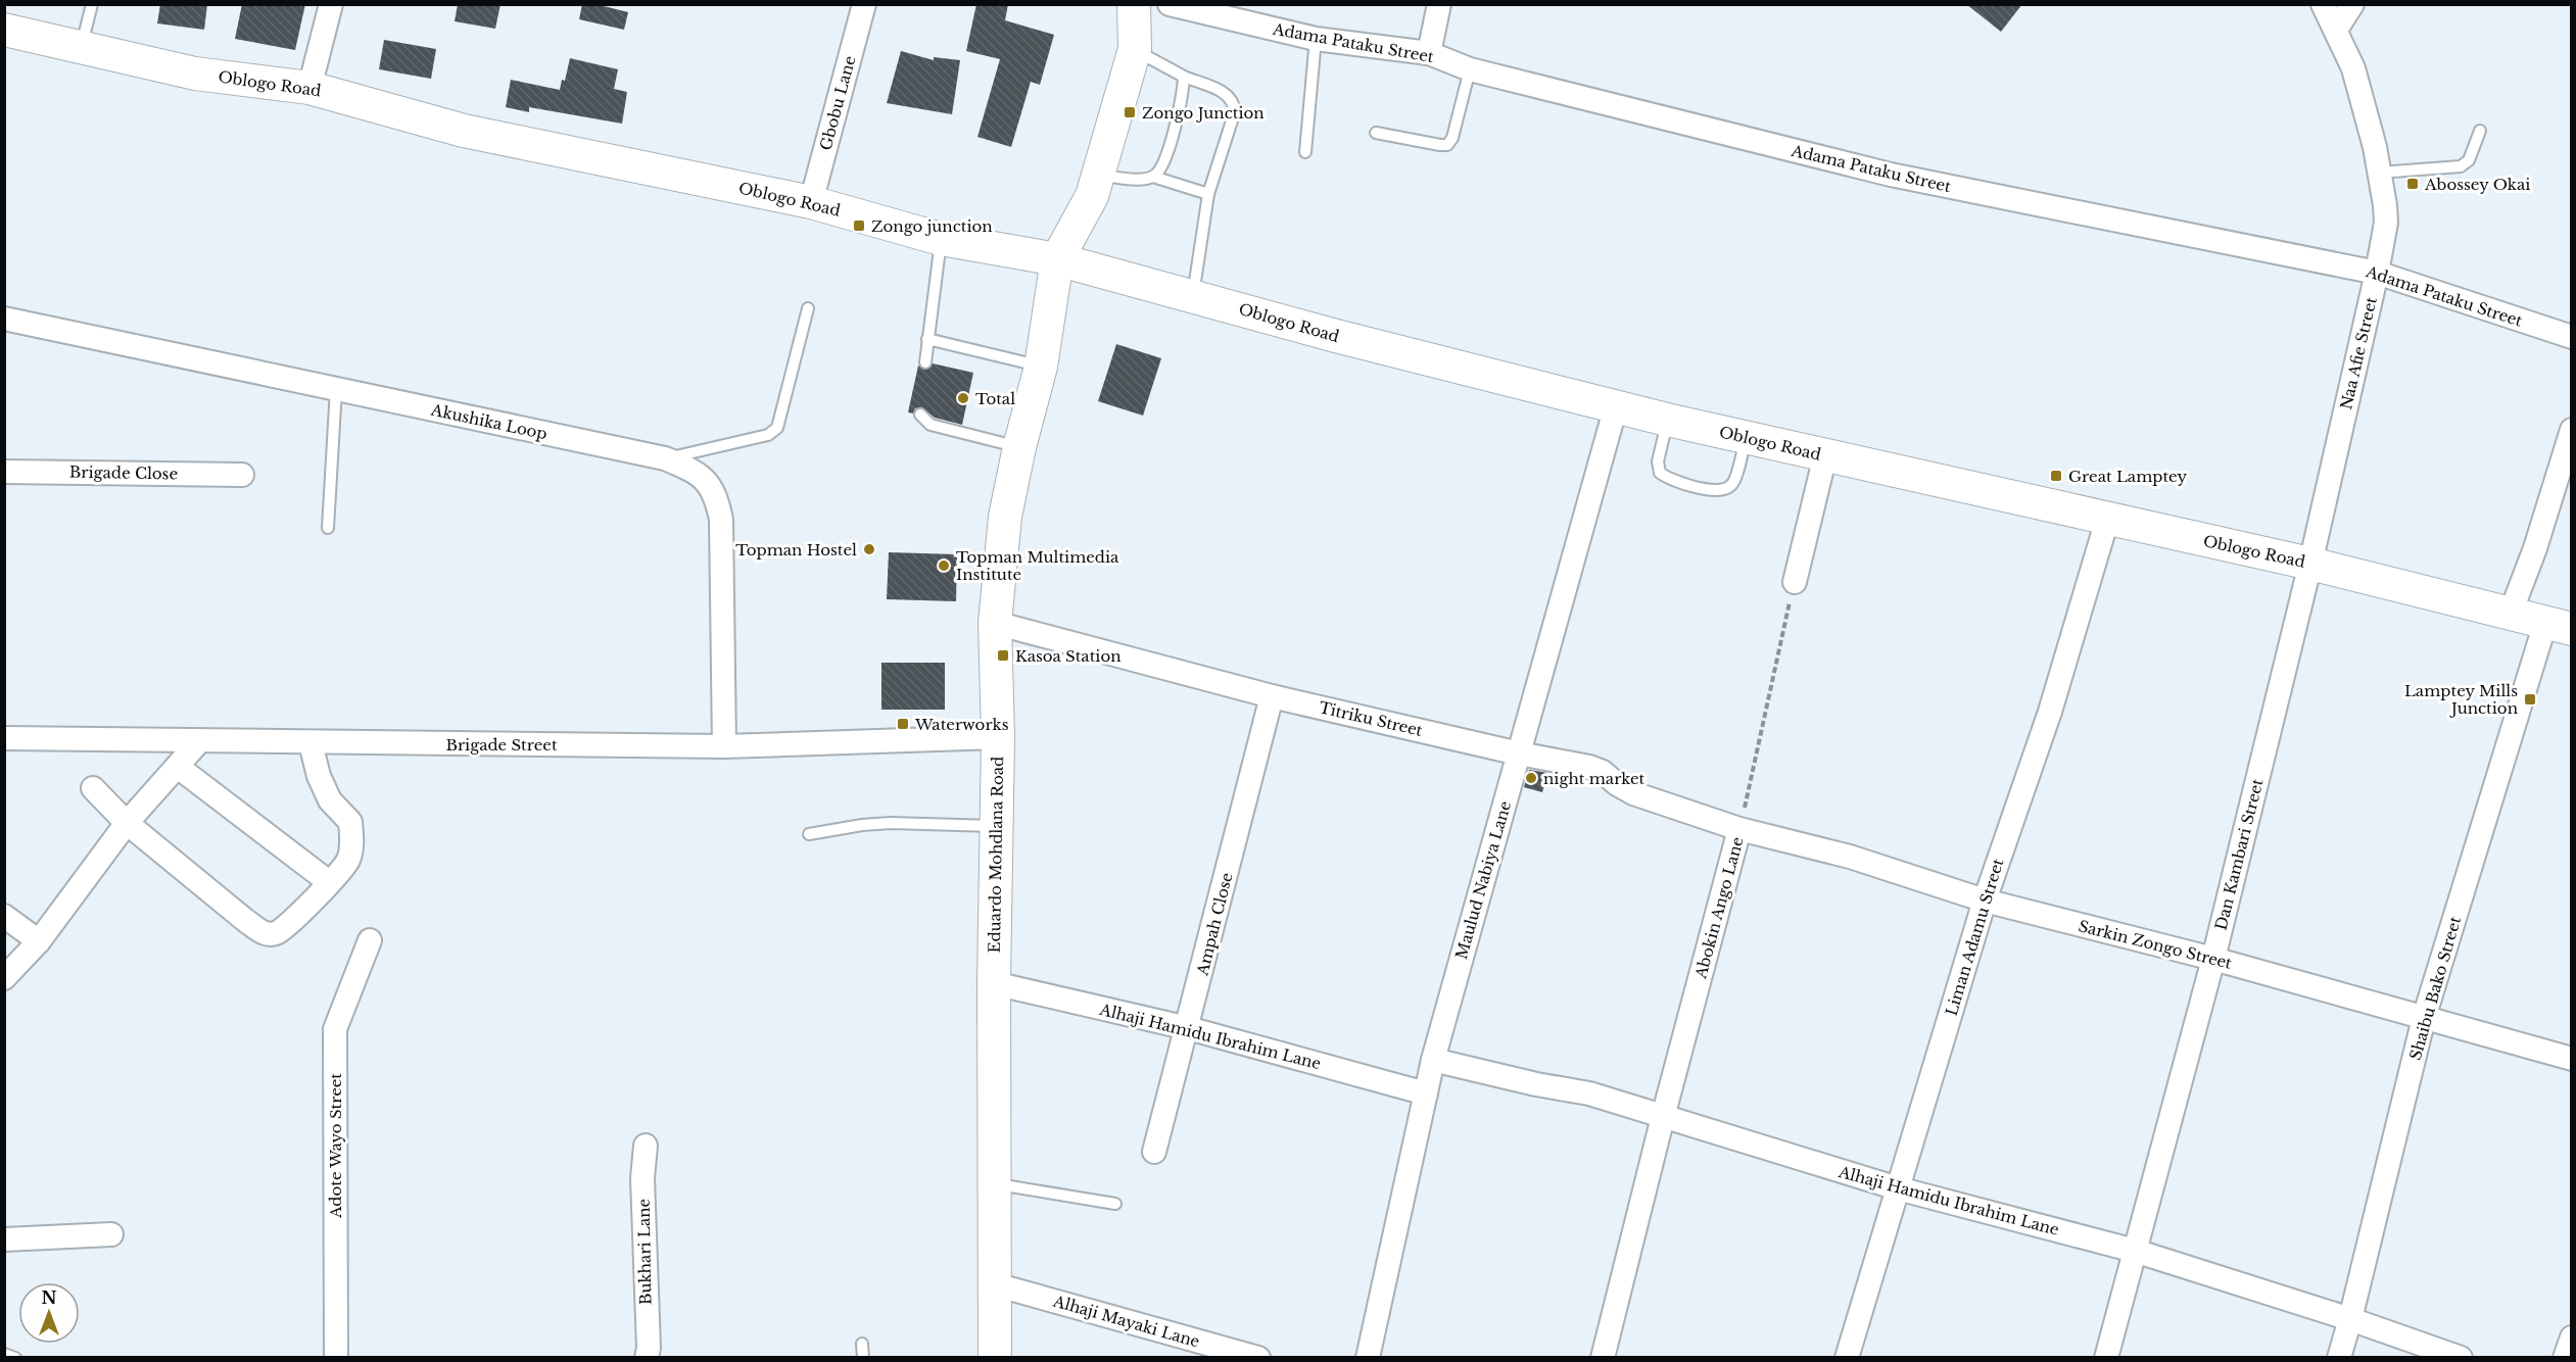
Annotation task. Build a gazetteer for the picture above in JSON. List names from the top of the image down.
{
  "streets": {
    "main road": ["Oblogo Road", "Eduardo Mohdlana Road"],
    "street": [
      "Adama Pataku Street",
      "Gbobu Lane",
      "Naa Afie Street",
      "Akushika Loop",
      "Brigade Close",
      "Titriku Street",
      "Brigade Street",
      "Dan Kambari Street",
      "Maulud Nabiya Lane",
      "Abokin Ango Lane",
      "Ampah Close",
      "Liman Adamu Street",
      "Sarkin Zongo Street",
      "Shaibu Bako Street",
      "Alhaji Hamidu Ibrahim Lane",
      "Adote Wayo Street",
      "Bukhari Lane",
      "Alhaji Mayaki Lane"
    ]
  },
  "crossings": [
    ["Adama Pataku Street", "Naa Afie Street"],
    ["Oblogo Road", "Gbobu Lane"],
    ["Oblogo Road", "Naa Afie Street"],
    ["Oblogo Road", "Eduardo Mohdlana Road"],
    ["Oblogo Road", "Dan Kambari Street"],
    ["Oblogo Road", "Maulud Nabiya Lane"],
    ["Oblogo Road", "Liman Adamu Street"],
    ["Oblogo Road", "Shaibu Bako Street"],
    ["Naa Afie Street", "Dan Kambari Street"],
    ["Akushika Loop", "Brigade Street"],
    ["Titriku Street", "Eduardo Mohdlana Road"],
    ["Titriku Street", "Maulud Nabiya Lane"],
    ["Titriku Street", "Abokin Ango Lane"],
    ["Titriku Street", "Ampah Close"],
    ["Titriku Street", "Sarkin Zongo Street"],
    ["Brigade Street", "Eduardo Mohdlana Road"],
    ["Eduardo Mohdlana Road", "Alhaji Hamidu Ibrahim Lane"],
    ["Eduardo Mohdlana Road", "Alhaji Mayaki Lane"],
    ["Dan Kambari Street", "Sarkin Zongo Street"],
    ["Dan Kambari Street", "Alhaji Hamidu Ibrahim Lane"],
    ["Maulud Nabiya Lane", "Alhaji Hamidu Ibrahim Lane"],
    ["Abokin Ango Lane", "Sarkin Zongo Street"],
    ["Abokin Ango Lane", "Alhaji Hamidu Ibrahim Lane"],
    ["Ampah Close", "Alhaji Hamidu Ibrahim Lane"],
    ["Liman Adamu Street", "Sarkin Zongo Street"],
    ["Liman Adamu Street", "Alhaji Hamidu Ibrahim Lane"],
    ["Sarkin Zongo Street", "Shaibu Bako Street"],
    ["Shaibu Bako Street", "Alhaji Hamidu Ibrahim Lane"]
  ],
  "places": {
    "transit": [
      "Zongo Junction",
      "Abossey Okai",
      "Zongo junction",
      "Great Lamptey",
      "Kasoa Station",
      "Lamptey Mills Junction",
      "Waterworks"
    ],
    "other": [
      "Total",
      "Topman Hostel",
      "Topman Multimedia Institute",
      "night market"
    ]
  },
  "north": "top"
}
